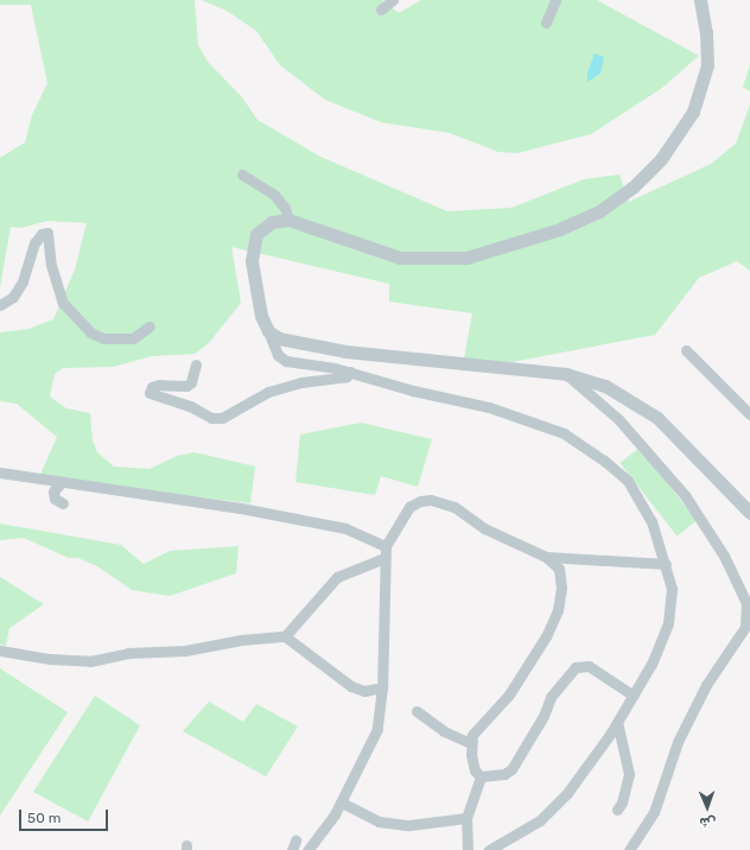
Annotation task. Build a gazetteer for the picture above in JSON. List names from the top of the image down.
{
  "scale_bar": "50 m",
  "north": "bottom"
}
